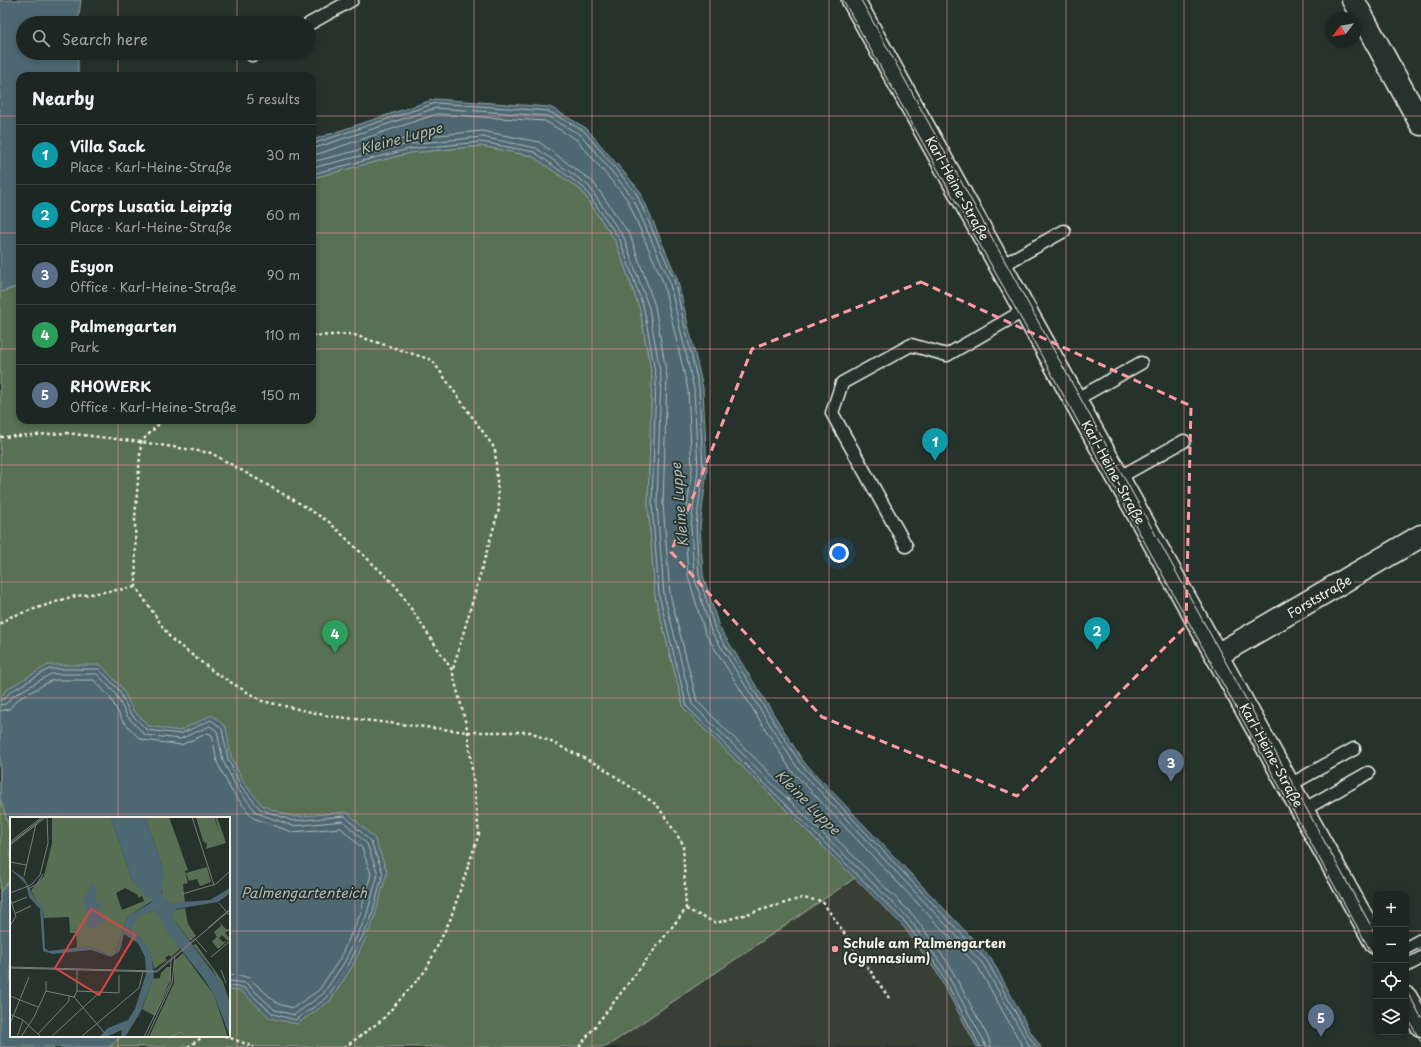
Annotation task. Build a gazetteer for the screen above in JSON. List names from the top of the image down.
{
  "streets": {
    "main road": ["Karl-Heine-Straße", "Forststraße"]
  },
  "crossings": [
    ["Karl-Heine-Straße", "Forststraße"]
  ],
  "water": ["Kleine Luppe", "Palmengartenteich"],
  "places": ["Schule am Palmengarten (Gymnasium)"],
  "north": "bottom left",
  "page": {
    "search": "Search here",
    "heading": ["Nearby", "5 results"],
    "list": [
      {
        "mark": "1",
        "name": "Villa Sack",
        "note": "Place · Karl-Heine-Straße",
        "value": "30 m"
      },
      {
        "mark": "2",
        "name": "Corps Lusatia Leipzig",
        "note": "Place · Karl-Heine-Straße",
        "value": "60 m"
      },
      {
        "mark": "3",
        "name": "Esyon",
        "note": "Office · Karl-Heine-Straße",
        "value": "90 m"
      },
      {
        "mark": "4",
        "name": "Palmengarten",
        "note": "Park",
        "value": "110 m"
      },
      {
        "mark": "5",
        "name": "RHOWERK",
        "note": "Office · Karl-Heine-Straße",
        "value": "150 m"
      }
    ],
    "pins": [
      "1",
      "2",
      "4",
      "3",
      "5"
    ],
    "map_buttons": ["+", "−"]
  }
}
